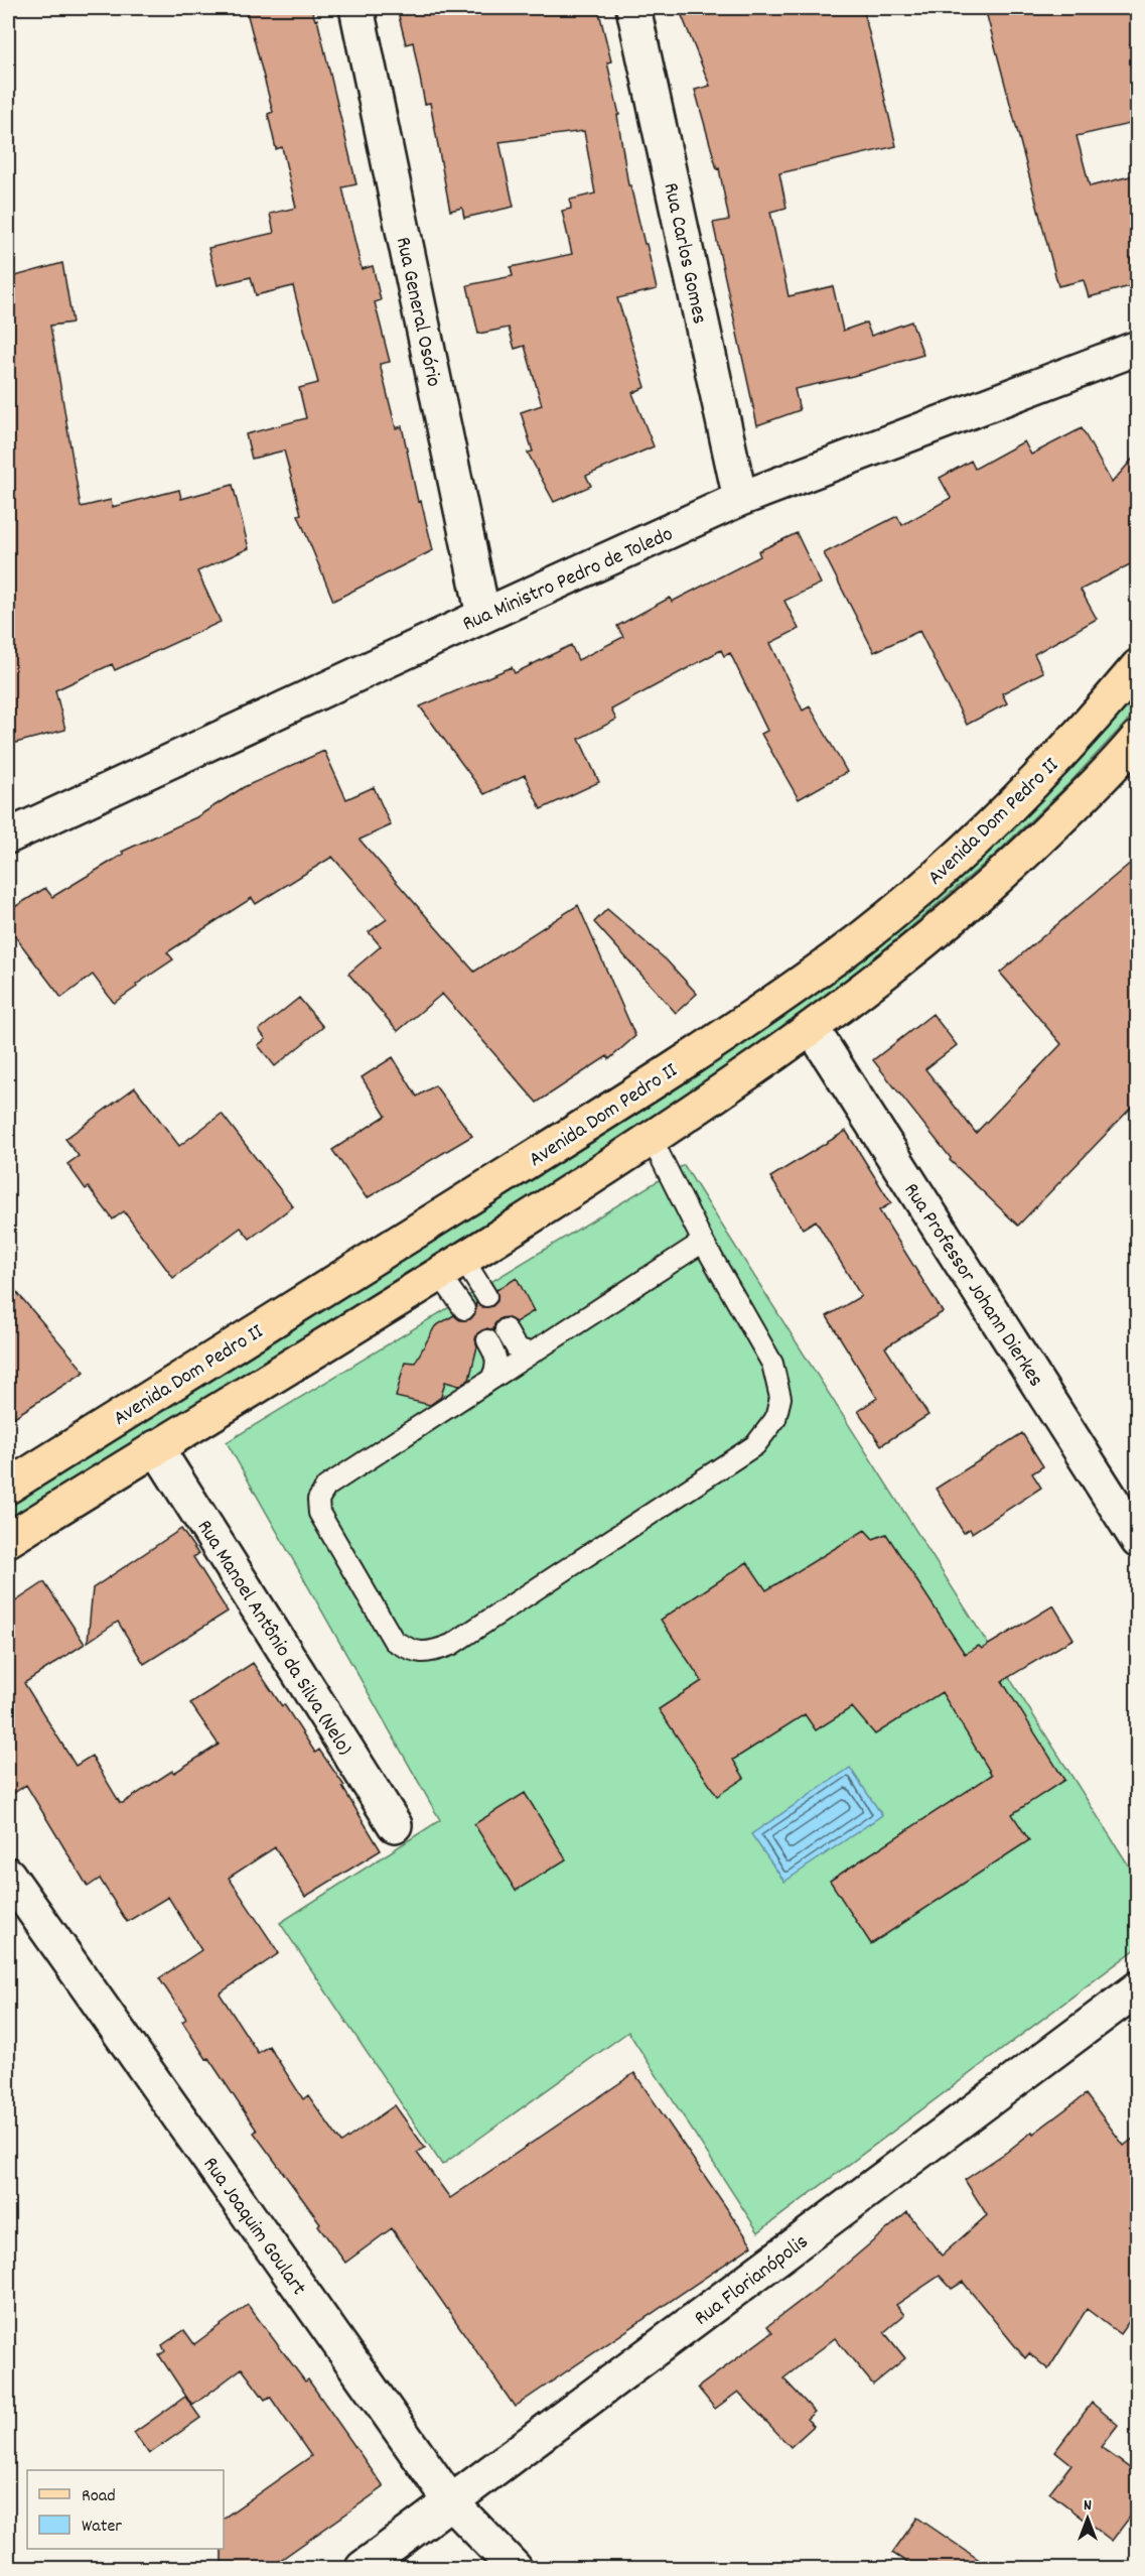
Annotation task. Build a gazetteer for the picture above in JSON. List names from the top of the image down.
{
  "streets": {
    "main road": ["Avenida Dom Pedro II"],
    "street": [
      "Rua Carlos Gomes",
      "Rua General Osório",
      "Rua Ministro Pedro de Toledo",
      "Rua Professor Johann Dierkes",
      "Rua Manoel Antônio da Silva (Nelo)",
      "Rua Joaquim Goulart",
      "Rua Florianópolis"
    ]
  },
  "crossings": [
    ["Rua Carlos Gomes", "Rua Ministro Pedro de Toledo"],
    ["Rua General Osório", "Rua Ministro Pedro de Toledo"],
    ["Avenida Dom Pedro II", "Rua Professor Johann Dierkes"],
    ["Avenida Dom Pedro II", "Rua Manoel Antônio da Silva (Nelo)"],
    ["Rua Joaquim Goulart", "Rua Florianópolis"]
  ],
  "legend": ["Road", "Water"],
  "north": "top"
}
